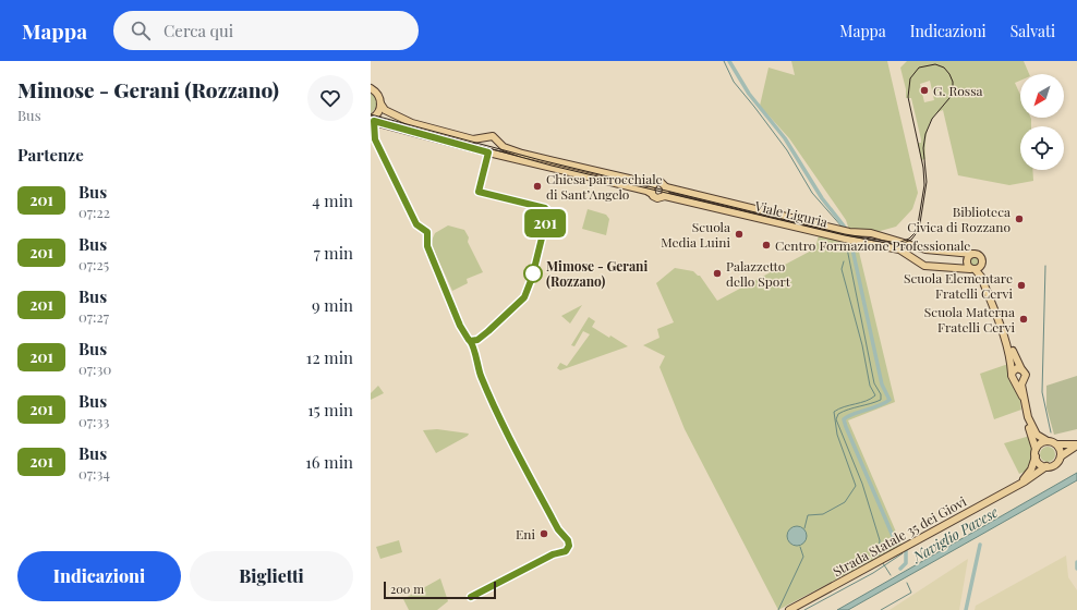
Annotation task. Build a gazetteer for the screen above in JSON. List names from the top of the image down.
{
  "streets": {
    "main road": ["Viale Liguria", "Strada Statale 35 dei Giovi"]
  },
  "water": ["Naviglio Pavese"],
  "places": [
    "G. Rossa",
    "Chiesa parrocchiale di Sant’Angelo",
    "Biblioteca Civica di Rozzano",
    "Scuola Media Luini",
    "Centro Formazione Professionale",
    "Mimose - Gerani (Rozzano)",
    "Palazzetto dello Sport",
    "Scuola Elementare Fratelli Cervi",
    "Scuola Materna Fratelli Cervi",
    "Eni"
  ],
  "lines": ["bus line 201"],
  "scale_bar": "200 m",
  "north": "bottom left",
  "page": {
    "header": "Mappa",
    "search": "Cerca qui",
    "nav": ["Mappa", "Indicazioni", "Salvati"],
    "heading": [
      ["Mimose - Gerani (Rozzano)", "Bus"],
      "Partenze"
    ],
    "on_map": "201",
    "list": [
      {
        "mark": "201",
        "name": "Bus",
        "note": "07:22",
        "value": "4 min"
      },
      {
        "mark": "201",
        "name": "Bus",
        "note": "07:25",
        "value": "7 min"
      },
      {
        "mark": "201",
        "name": "Bus",
        "note": "07:27",
        "value": "9 min"
      },
      {
        "mark": "201",
        "name": "Bus",
        "note": "07:30",
        "value": "12 min"
      },
      {
        "mark": "201",
        "name": "Bus",
        "note": "07:33",
        "value": "15 min"
      },
      {
        "mark": "201",
        "name": "Bus",
        "note": "07:34",
        "value": "16 min"
      }
    ],
    "buttons": ["Indicazioni", "Biglietti"],
    "scale": "200 m"
  }
}
